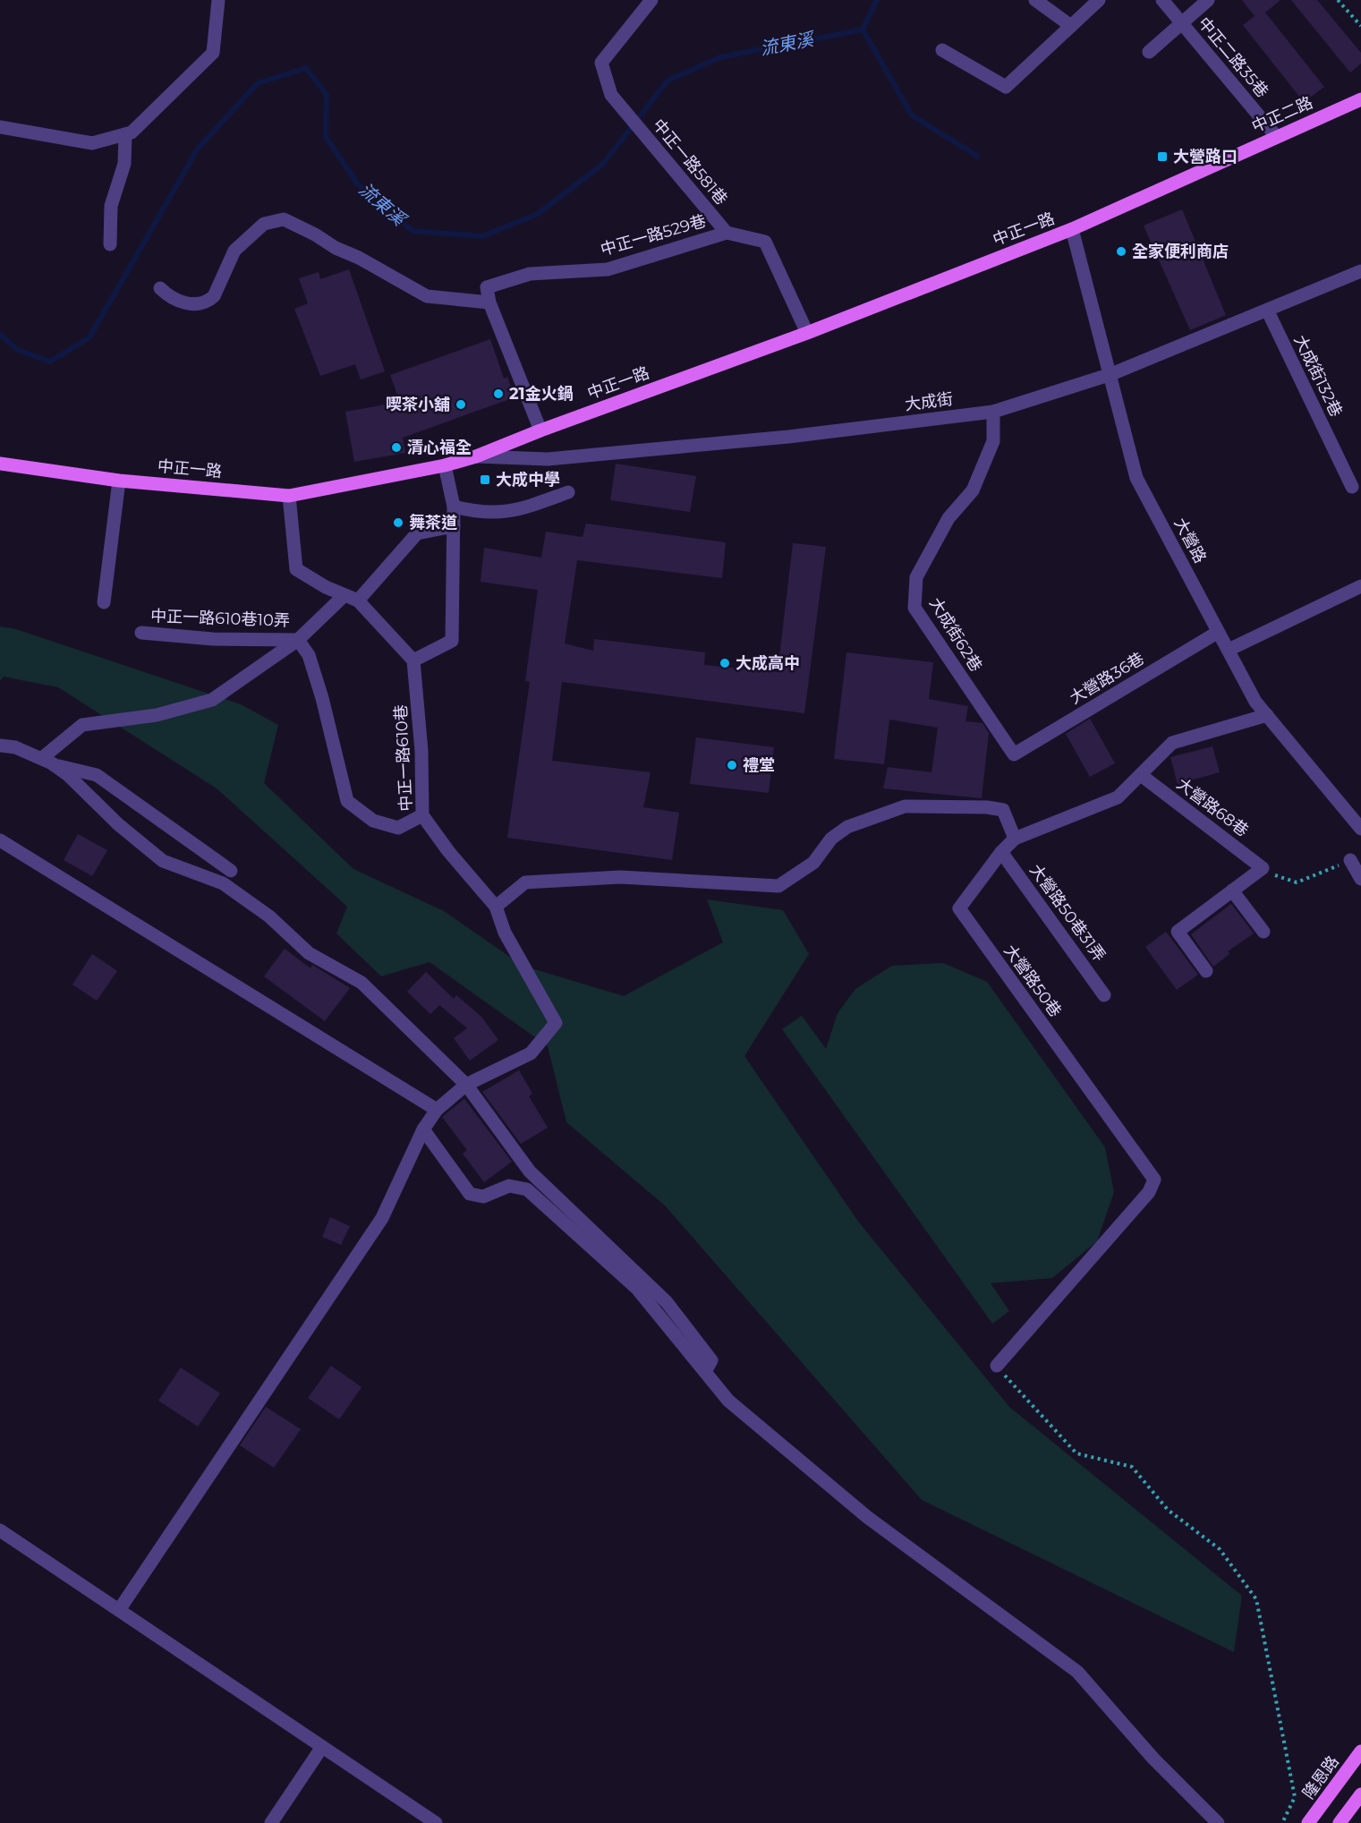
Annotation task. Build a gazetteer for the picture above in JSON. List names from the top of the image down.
{
  "streets": {
    "main road": ["中正二路", "中正一路", "隆恩路"],
    "street": [
      "中正二路35巷",
      "中正一路581巷",
      "中正一路529巷",
      "大成街132巷",
      "大成街",
      "大營路",
      "中正一路610巷10弄",
      "大成街62巷",
      "大營路36巷",
      "中正一路610巷",
      "大營路68巷",
      "大營路50巷31弄",
      "大營路50巷"
    ]
  },
  "crossings": [
    ["中正二路35巷", "中正二路"],
    ["中正二路", "中正一路"],
    ["中正二路", "大營路"],
    ["中正一路581巷", "中正一路529巷"],
    ["中正一路", "大成街"],
    ["中正一路", "大營路"],
    ["大成街132巷", "大成街"],
    ["大成街", "大營路"],
    ["大成街", "大成街62巷"],
    ["大營路", "大營路36巷"],
    ["大營路", "大營路50巷"],
    ["大成街62巷", "大營路36巷"],
    ["大營路68巷", "大營路50巷"],
    ["大營路50巷31弄", "大營路50巷"]
  ],
  "water": ["流東溪"],
  "places": {
    "transit": ["大營路口", "大成中學"],
    "other": [
      "全家便利商店",
      "21金火鍋",
      "喫茶小舖",
      "清心福全",
      "舞茶道",
      "大成高中",
      "禮堂"
    ]
  }
}
